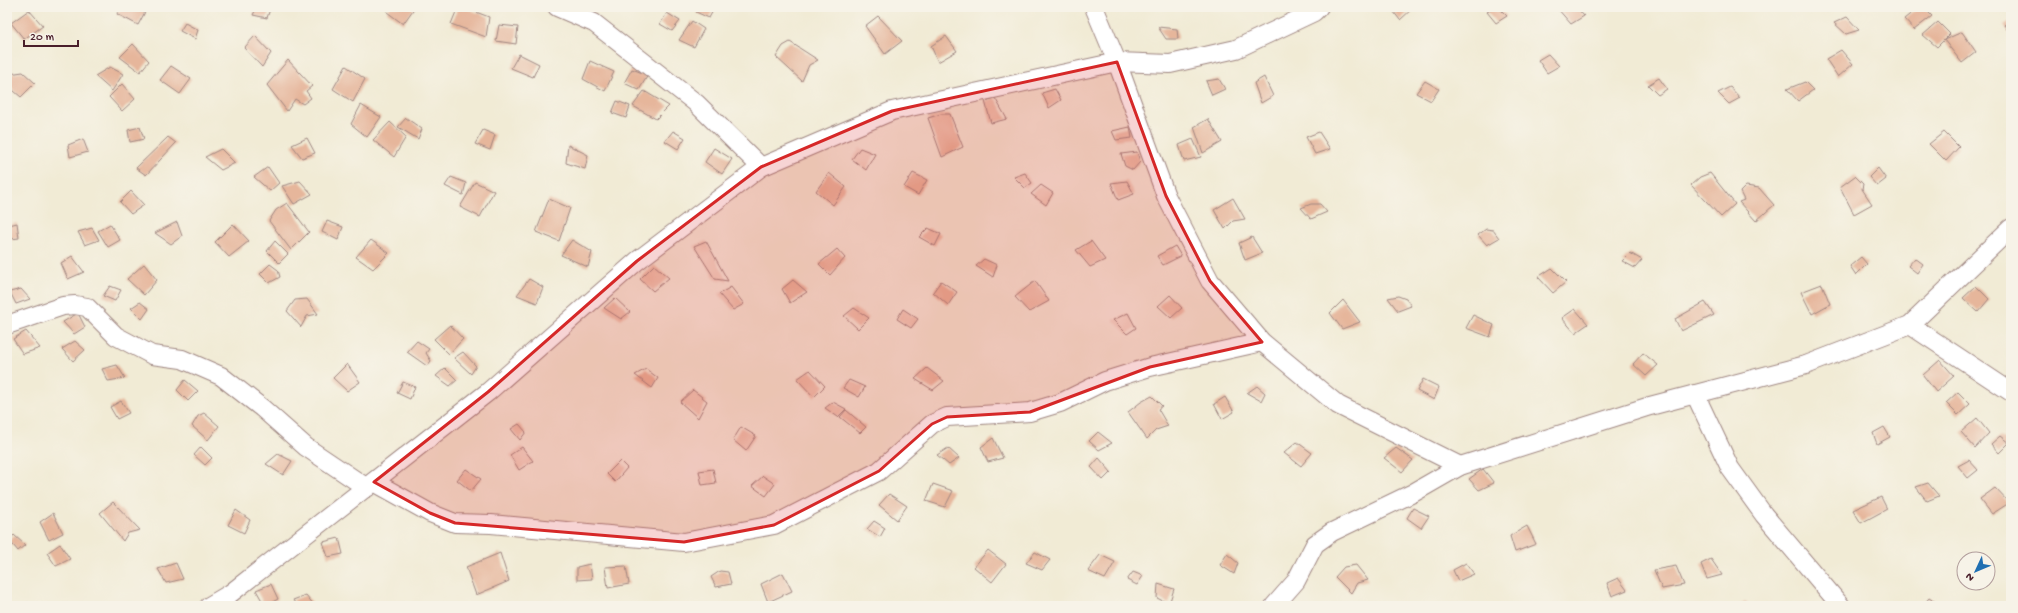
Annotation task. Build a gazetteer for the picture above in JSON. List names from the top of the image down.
{
  "scale_bar": "20 m",
  "north": "bottom left"
}
